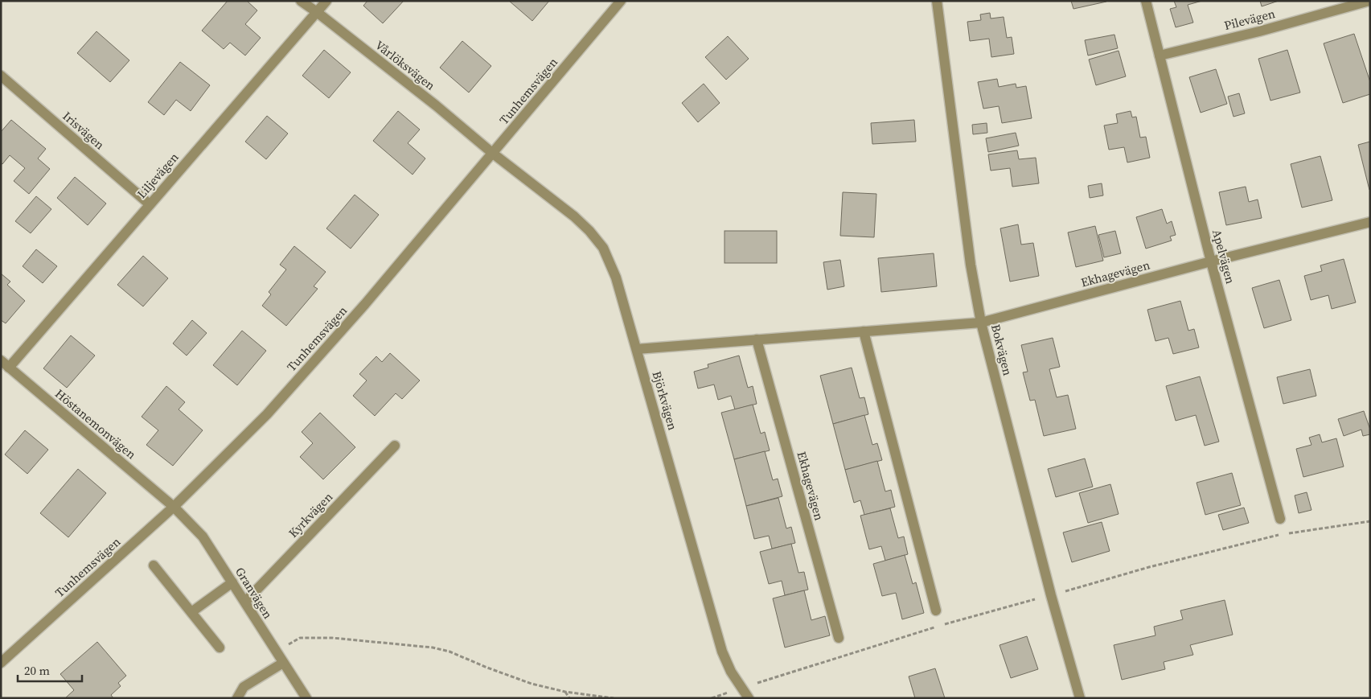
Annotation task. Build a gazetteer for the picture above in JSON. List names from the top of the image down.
{
  "streets": {
    "street": [
      "Pilevägen",
      "Vårlöksvägen",
      "Tunhemsvägen",
      "Irisvägen",
      "Liljevägen",
      "Apelvägen",
      "Ekhagevägen",
      "Bokvägen",
      "Björkvägen",
      "Höstanemonvägen",
      "Kyrkvägen",
      "Granvägen"
    ]
  },
  "crossings": [
    ["Pilevägen", "Apelvägen"],
    ["Vårlöksvägen", "Tunhemsvägen"],
    ["Vårlöksvägen", "Liljevägen"],
    ["Vårlöksvägen", "Björkvägen"],
    ["Tunhemsvägen", "Björkvägen"],
    ["Tunhemsvägen", "Höstanemonvägen"],
    ["Tunhemsvägen", "Granvägen"],
    ["Irisvägen", "Liljevägen"],
    ["Liljevägen", "Höstanemonvägen"],
    ["Apelvägen", "Ekhagevägen"],
    ["Ekhagevägen", "Bokvägen"],
    ["Ekhagevägen", "Björkvägen"],
    ["Höstanemonvägen", "Granvägen"],
    ["Kyrkvägen", "Granvägen"]
  ],
  "scale_bar": "20 m"
}
